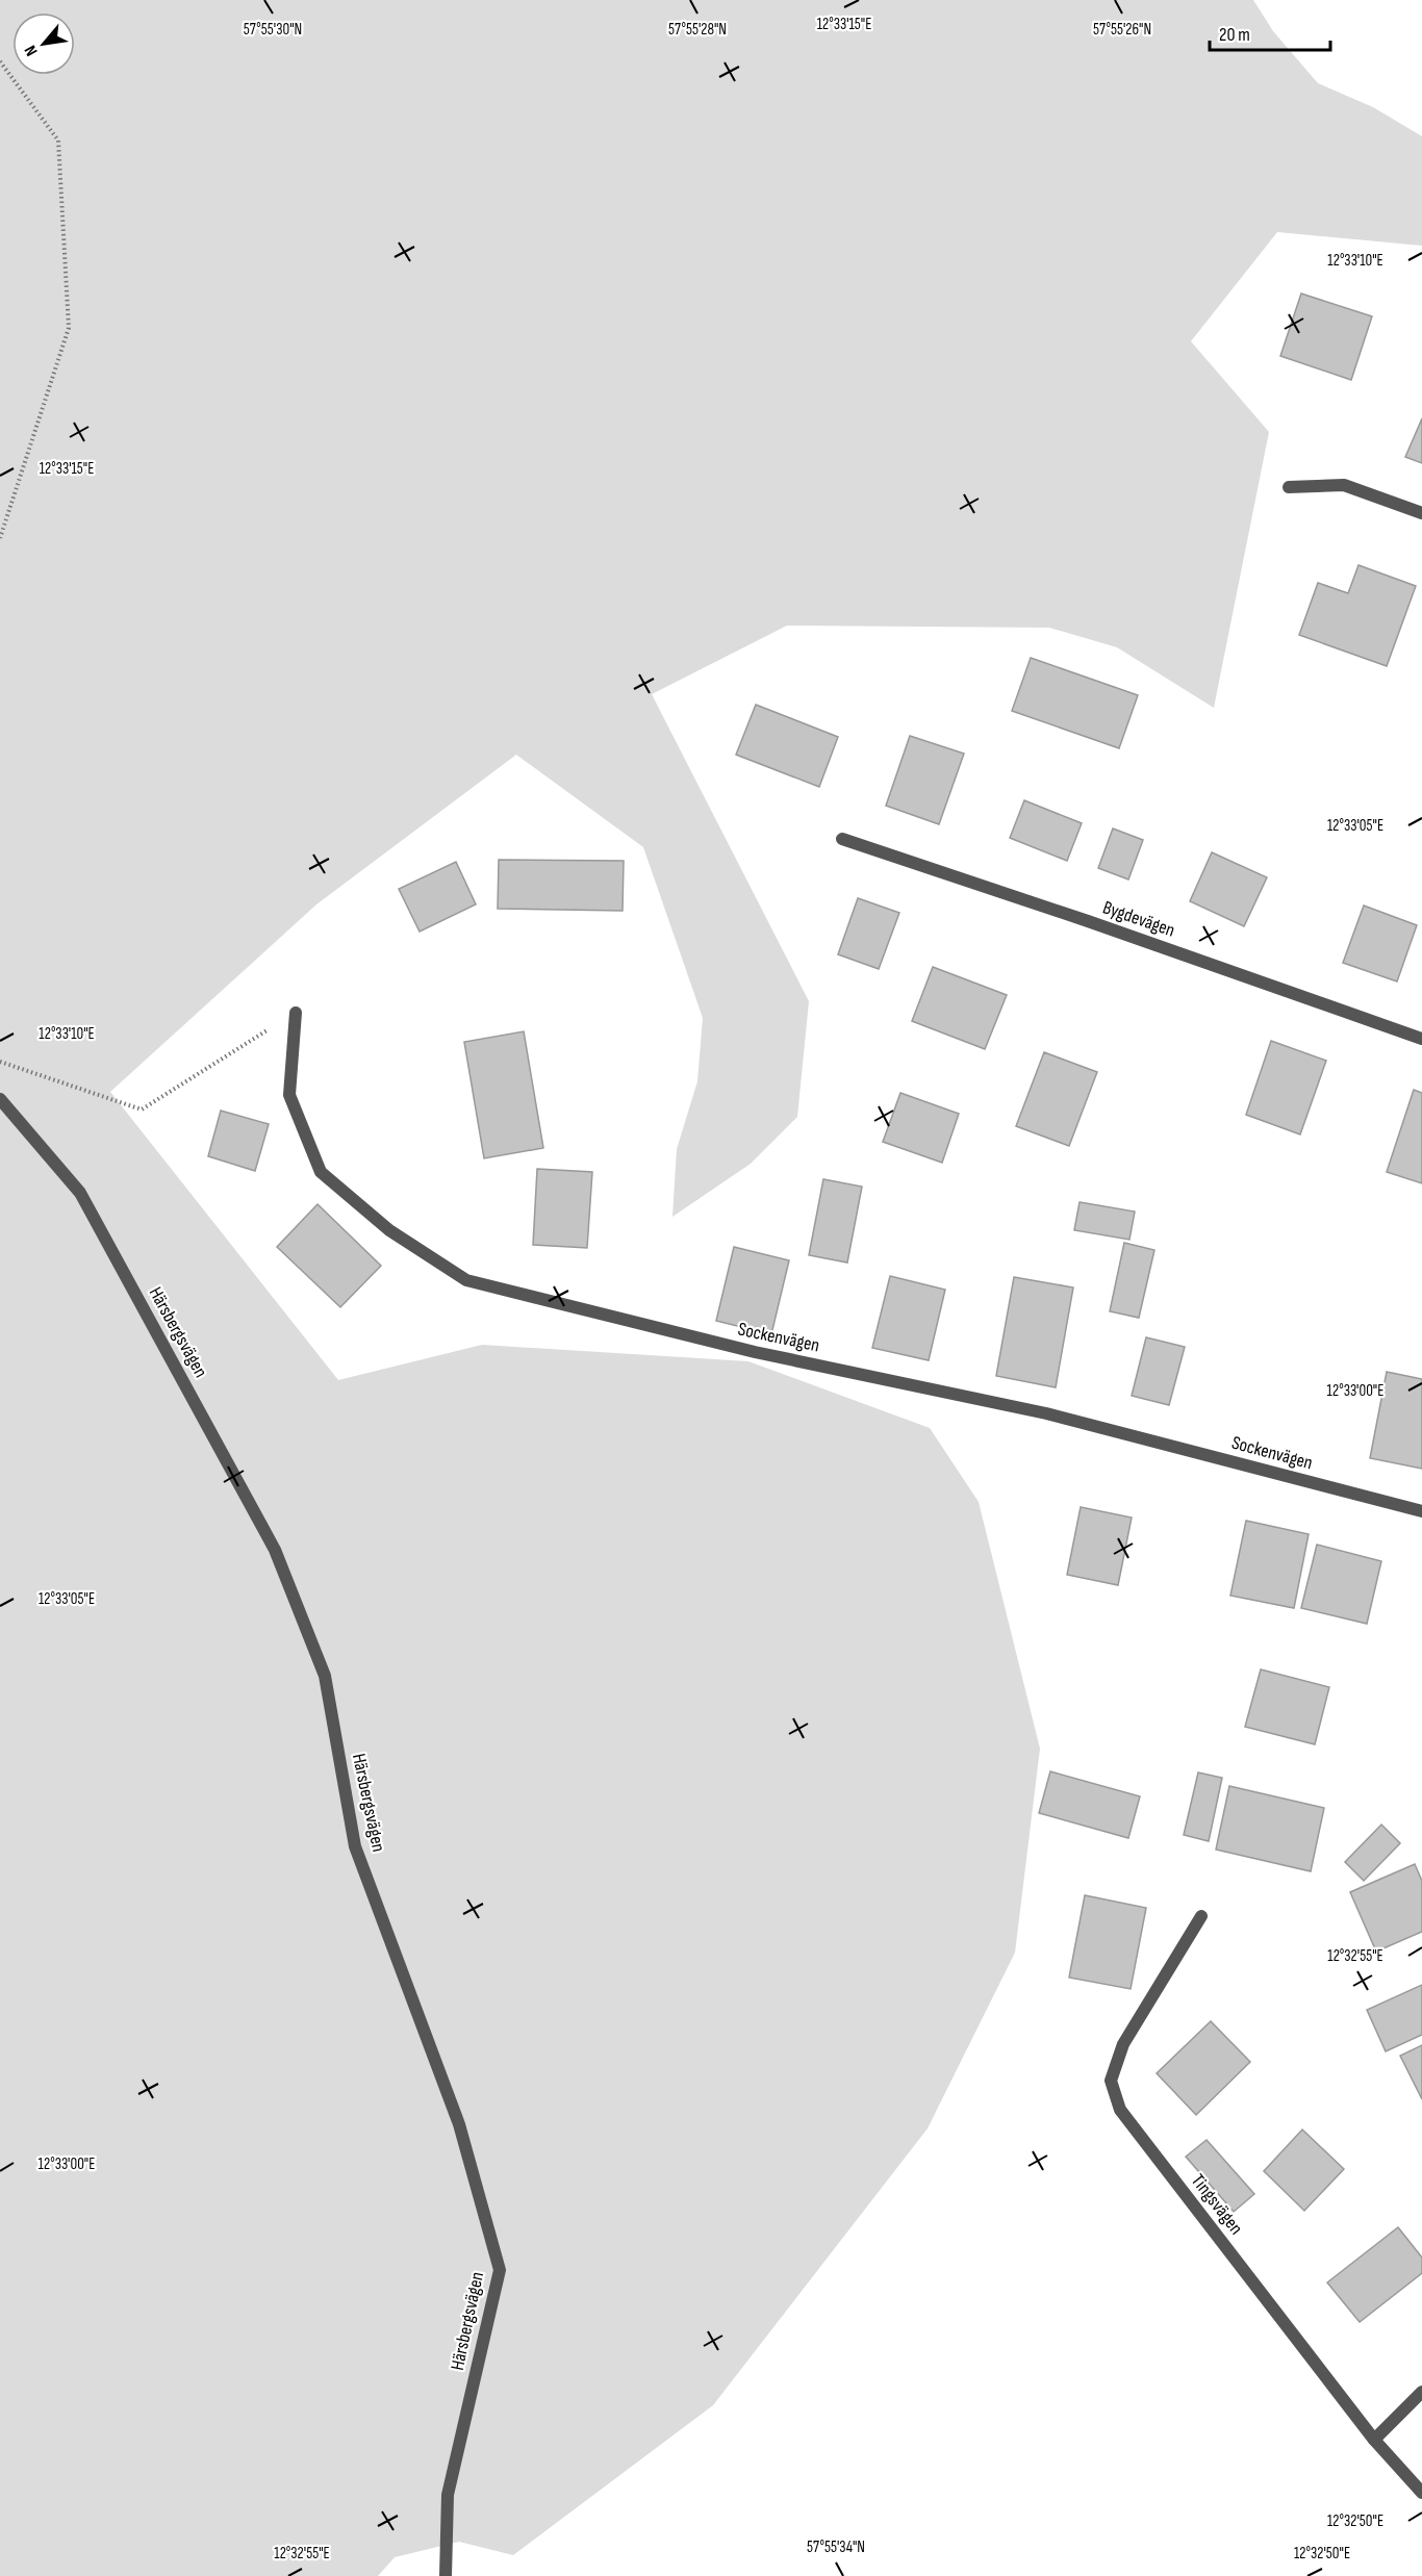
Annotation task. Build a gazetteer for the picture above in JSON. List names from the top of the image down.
{
  "streets": {
    "street": [
      "Bygdevägen",
      "Härsbergsvägen",
      "Sockenvägen",
      "Tingsvägen"
    ]
  },
  "scale_bar": "20 m",
  "north": "bottom left",
  "coordinates": [
    "12°33'15\"E",
    "57°55'30\"N",
    "57°55'28\"N",
    "57°55'26\"N",
    "12°33'10\"E",
    "12°33'05\"E",
    "12°33'00\"E",
    "12°32'55\"E",
    "12°32'50\"E",
    "57°55'34\"N"
  ]
}
